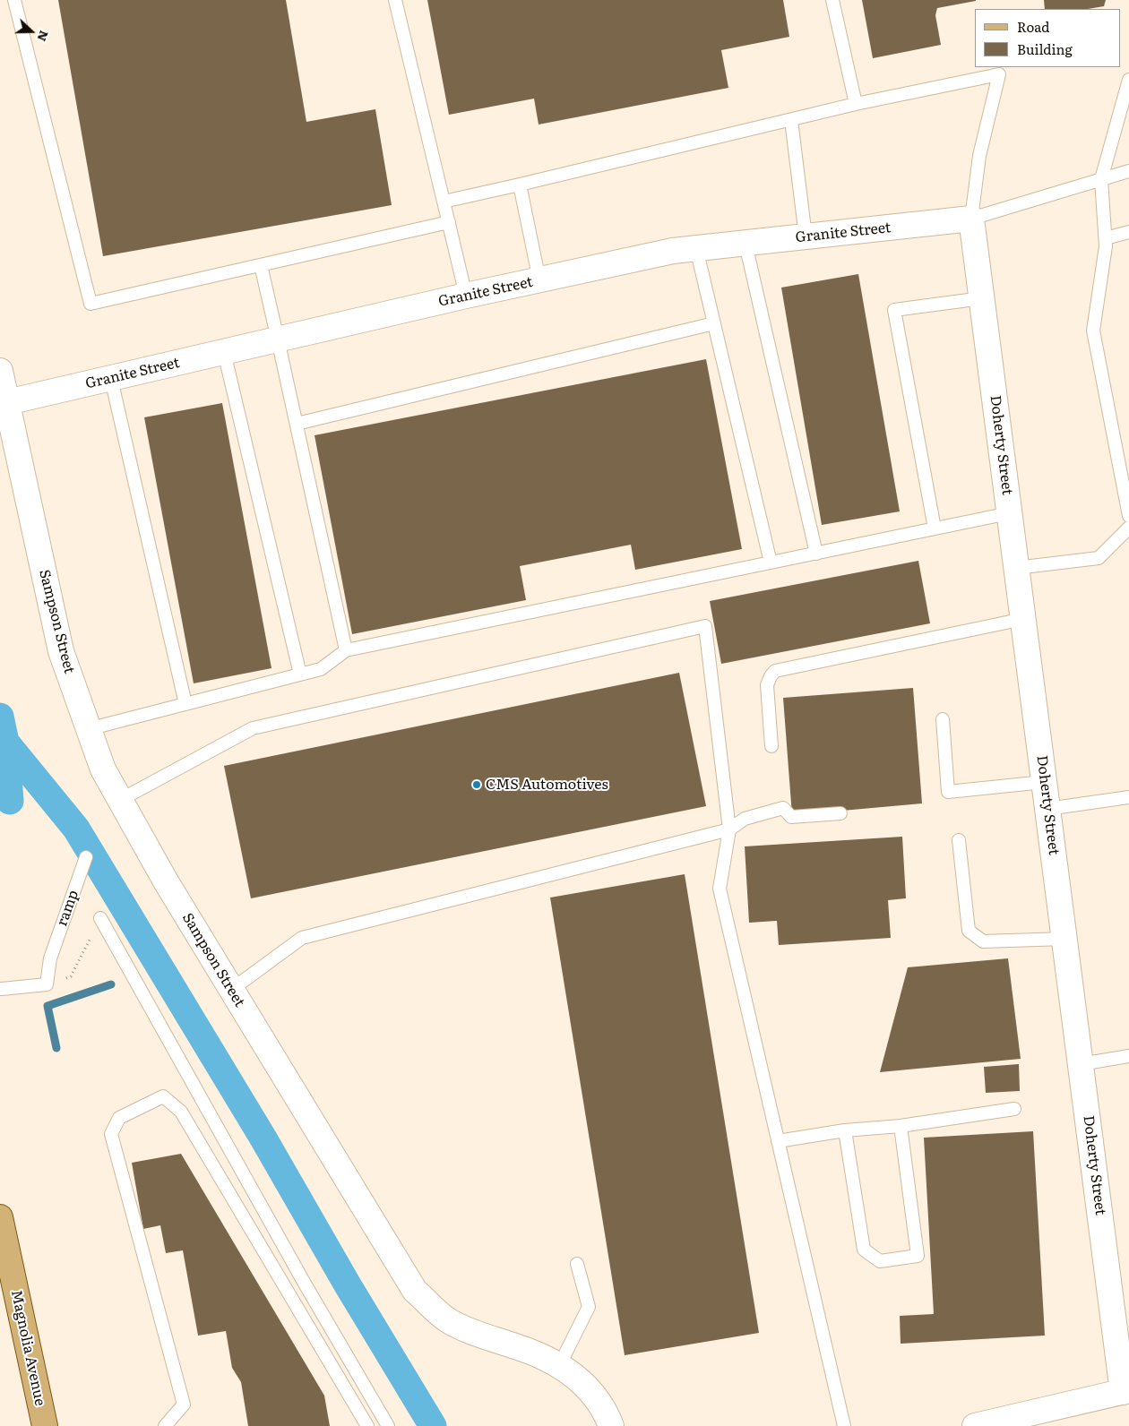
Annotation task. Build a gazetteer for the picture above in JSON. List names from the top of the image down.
{
  "streets": {
    "main road": ["Magnolia Avenue"],
    "street": ["Granite Street", "Doherty Street", "Sampson Street"],
    "lane": ["ramp"]
  },
  "crossings": [
    ["Granite Street", "Doherty Street"],
    ["Granite Street", "Sampson Street"]
  ],
  "places": ["CMS Automotives"],
  "legend": ["Road", "Building"],
  "north": "right"
}
